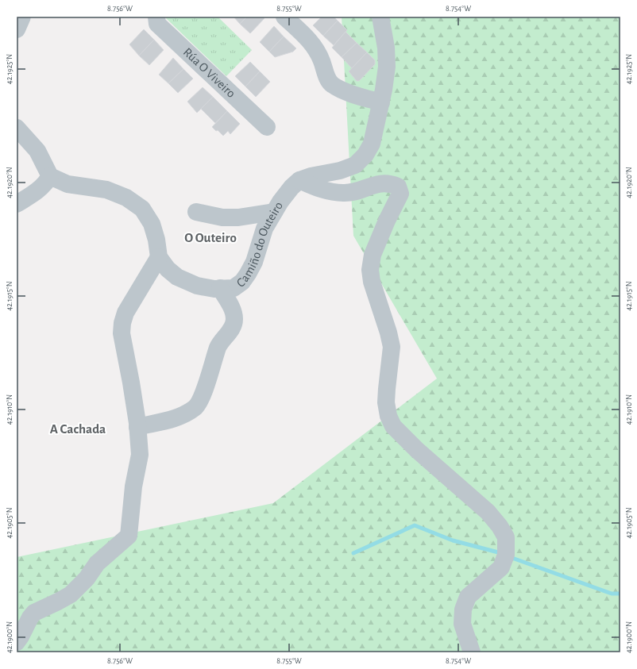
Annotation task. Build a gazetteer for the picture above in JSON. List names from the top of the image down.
{
  "streets": {
    "street": ["Rúa O Viveiro", "Camiño do Outeiro"]
  },
  "districts": ["O Outeiro", "A Cachada"],
  "coordinates": [
    "8.756°W",
    "8.755°W",
    "8.754°W",
    "42.1925°N",
    "42.1920°N",
    "42.1915°N",
    "42.1910°N",
    "42.1905°N",
    "42.1900°N"
  ]
}
